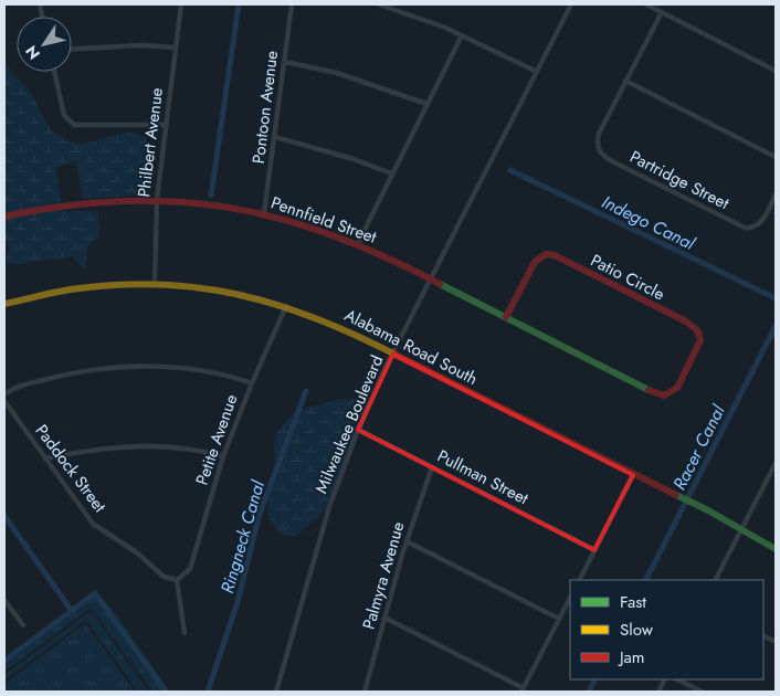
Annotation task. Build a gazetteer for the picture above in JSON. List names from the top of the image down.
{
  "streets": {
    "street": [
      "Pontoon Avenue",
      "Philbert Avenue",
      "Partridge Street",
      "Pennfield Street",
      "Patio Circle",
      "Alabama Road South",
      "Milwaukee Boulevard",
      "Petite Avenue",
      "Paddock Street",
      "Pullman Street",
      "Palmyra Avenue"
    ]
  },
  "crossings": [
    ["Pontoon Avenue", "Pennfield Street"],
    ["Philbert Avenue", "Pennfield Street"],
    ["Philbert Avenue", "Alabama Road South"],
    ["Pennfield Street", "Patio Circle"],
    ["Pennfield Street", "Milwaukee Boulevard"],
    ["Alabama Road South", "Milwaukee Boulevard"],
    ["Alabama Road South", "Petite Avenue"],
    ["Milwaukee Boulevard", "Pullman Street"],
    ["Petite Avenue", "Paddock Street"],
    ["Pullman Street", "Palmyra Avenue"]
  ],
  "water": ["Indego Canal", "Racer Canal", "Ringneck Canal"],
  "legend": ["Fast", "Slow", "Jam"],
  "north": "bottom left"
}
